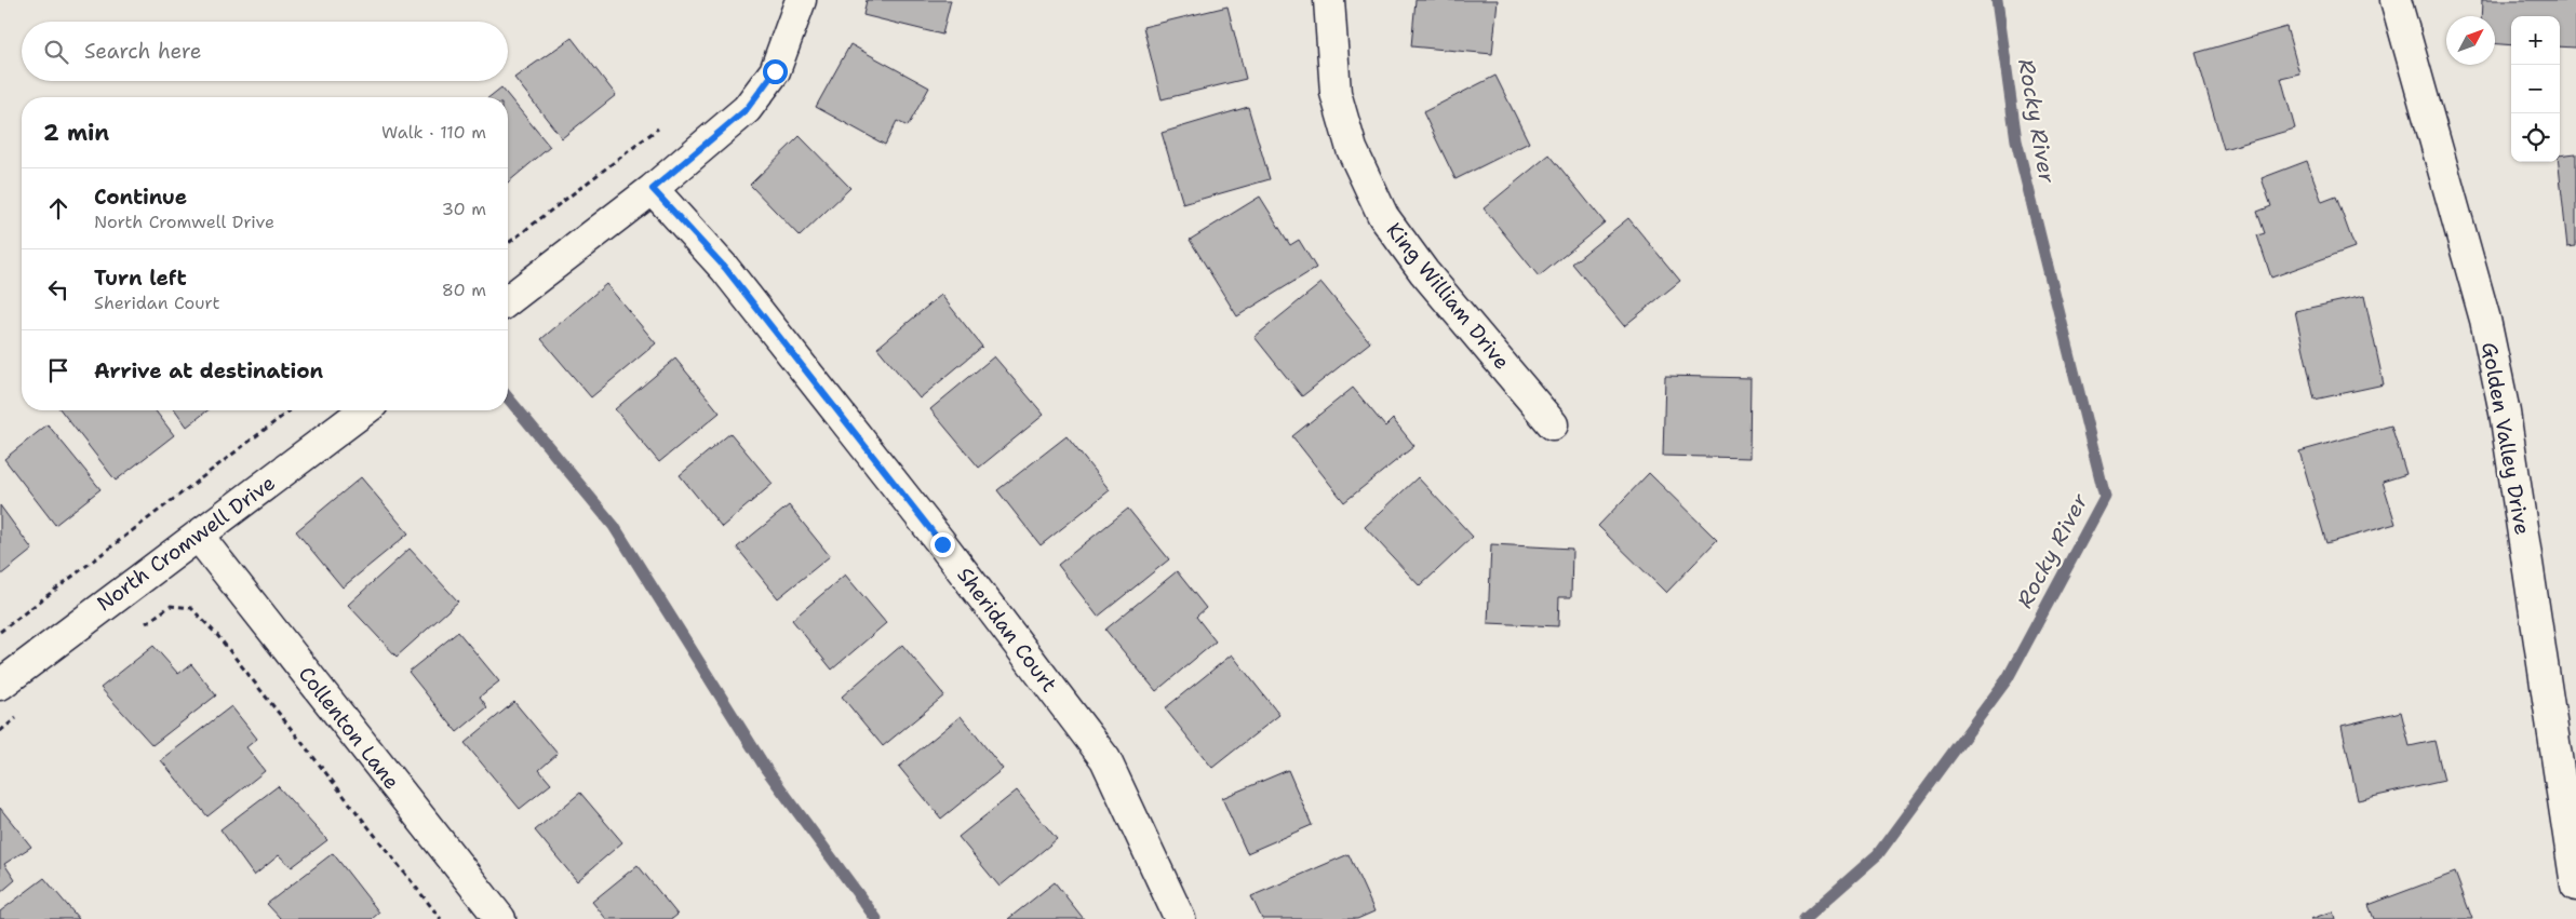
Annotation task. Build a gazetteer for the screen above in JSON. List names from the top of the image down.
{
  "streets": {
    "street": [
      "King William Drive",
      "Golden Valley Drive",
      "North Cromwell Drive",
      "Sheridan Court",
      "Collenton Lane"
    ]
  },
  "crossings": [
    ["North Cromwell Drive", "Collenton Lane"]
  ],
  "water": ["Rocky River"],
  "north": "top right",
  "page": {
    "map_buttons": ["+", "−"],
    "search": "Search here",
    "heading": ["2 min", "Walk · 110 m"],
    "list": [
      ["Continue", "North Cromwell Drive", "30 m"],
      ["Turn left", "Sheridan Court", "80 m"],
      "Arrive at destination"
    ]
  }
}
